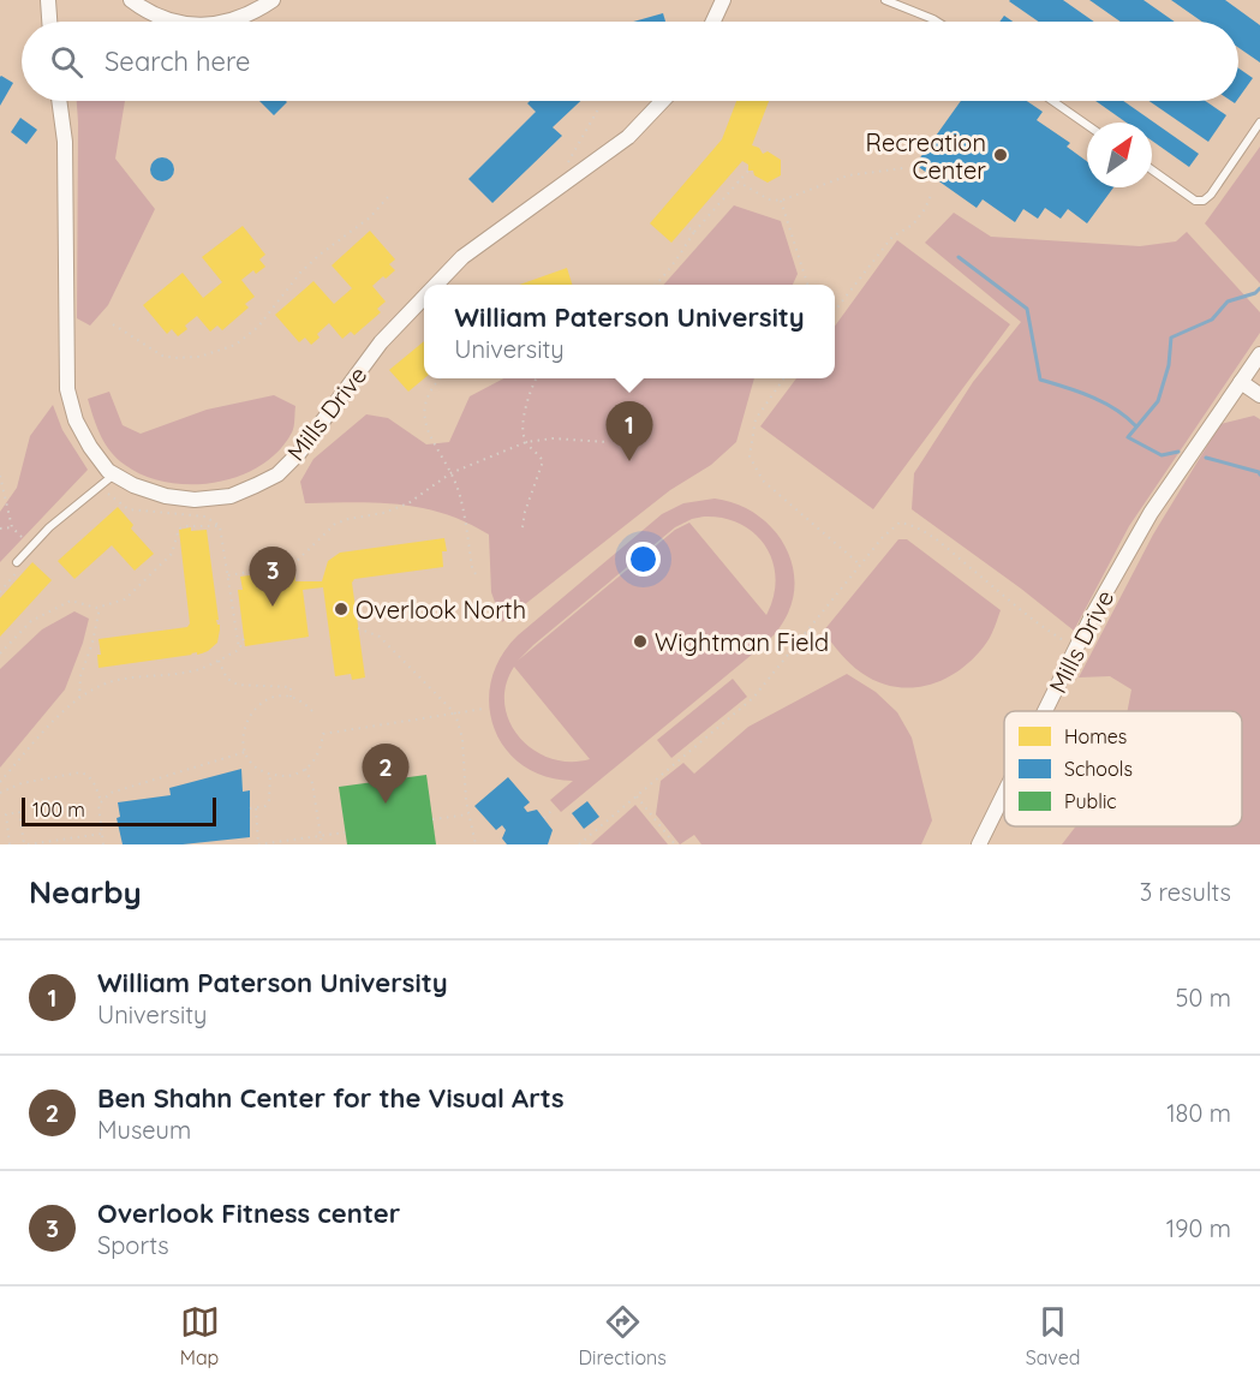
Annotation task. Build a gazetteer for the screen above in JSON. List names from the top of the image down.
{
  "streets": {
    "street": ["Mills Drive"]
  },
  "places": ["Recreation Center", "Overlook North", "Wightman Field"],
  "legend": ["Homes", "Schools", "Public"],
  "scale_bar": "100 m",
  "north": "top right",
  "page": {
    "search": "Search here",
    "popup": ["William Paterson University", "University"],
    "pins": ["1", "3", "2"],
    "scale": "100 m",
    "heading": ["Nearby", "3 results"],
    "list": [
      {
        "mark": "1",
        "name": "William Paterson University",
        "note": "University",
        "value": "50 m"
      },
      {
        "mark": "2",
        "name": "Ben Shahn Center for the Visual Arts",
        "note": "Museum",
        "value": "180 m"
      },
      {
        "mark": "3",
        "name": "Overlook Fitness center",
        "note": "Sports",
        "value": "190 m"
      }
    ],
    "nav": ["Map", "Directions", "Saved"]
  }
}
